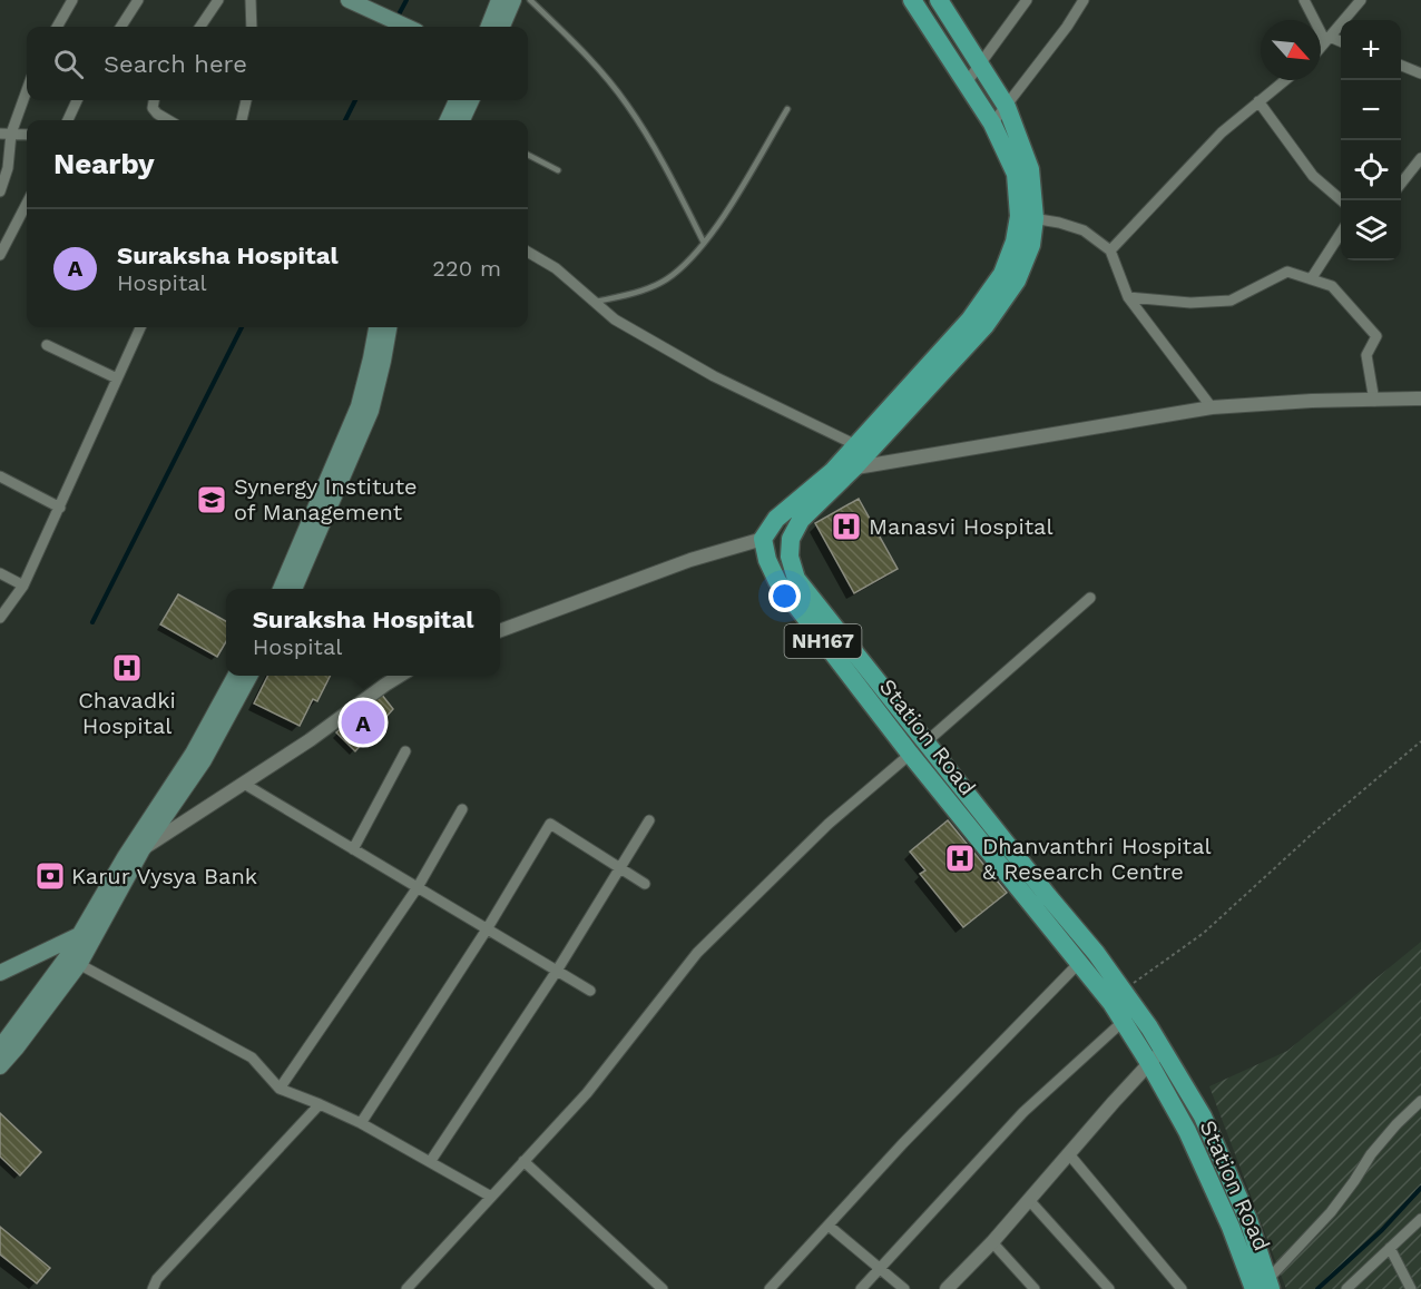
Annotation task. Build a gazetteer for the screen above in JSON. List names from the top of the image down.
{
  "streets": {
    "highway": ["NH167", "Station Road"]
  },
  "places": {
    "school or university": ["Synergy Institute of Management"],
    "hospital": ["Manasvi Hospital", "Chavadki Hospital", "Dhanvanthri Hospital & Research Centre"],
    "bank": ["Karur Vysya Bank"]
  },
  "north": "bottom right",
  "page": {
    "map_buttons": ["+", "−"],
    "search": "Search here",
    "heading": "Nearby",
    "list": [
      {
        "mark": "A",
        "name": "Suraksha Hospital",
        "note": "Hospital",
        "value": "220 m"
      }
    ],
    "popup": ["Suraksha Hospital", "Hospital"],
    "pins": "A"
  }
}
